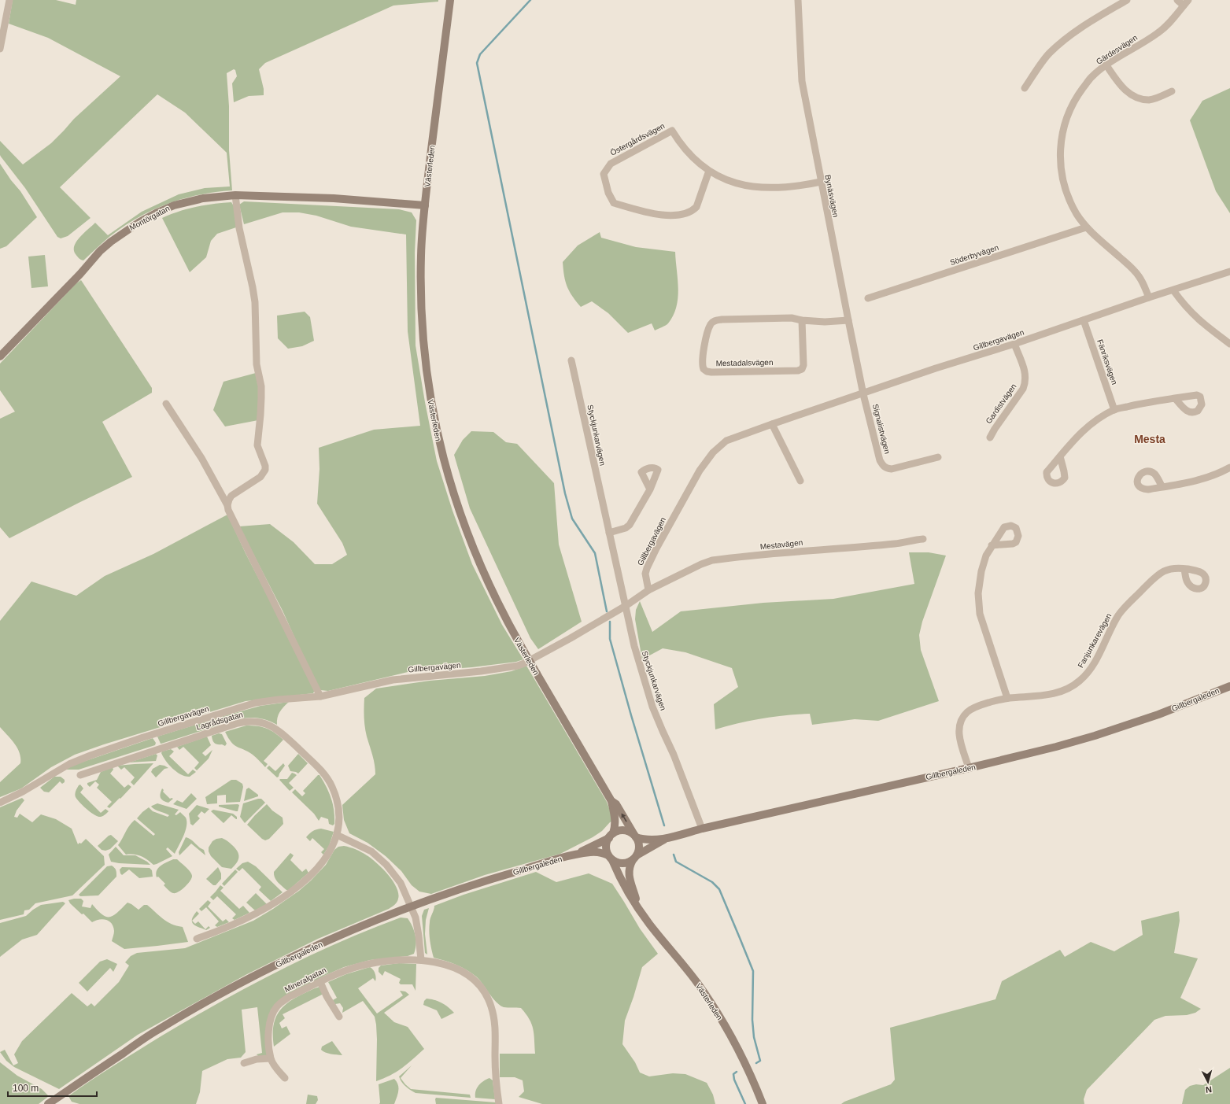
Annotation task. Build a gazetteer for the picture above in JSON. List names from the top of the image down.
{
  "streets": {
    "main road": ["Västerleden", "Montörgatan", "Gillbergaleden"],
    "street": [
      "Gärdesvägen",
      "Östergårdsvägen",
      "Bynäsvägen",
      "Söderbyvägen",
      "Gillbergavägen",
      "Fänriksvägen",
      "Mestadalsvägen",
      "Gardistvägen",
      "Signalistvägen",
      "Styckjunkarvägen",
      "Mestavägen",
      "Fanjunkarevägen",
      "Lagrådsgatan",
      "Mineralgatan"
    ]
  },
  "crossings": [
    ["Gärdesvägen", "Söderbyvägen"],
    ["Gärdesvägen", "Gillbergavägen"],
    ["Östergårdsvägen", "Bynäsvägen"],
    ["Västerleden", "Montörgatan"],
    ["Västerleden", "Gillbergaleden"],
    ["Bynäsvägen", "Gillbergavägen"],
    ["Bynäsvägen", "Mestadalsvägen"],
    ["Bynäsvägen", "Signalistvägen"],
    ["Gillbergavägen", "Fänriksvägen"],
    ["Gillbergavägen", "Gardistvägen"],
    ["Gillbergavägen", "Signalistvägen"],
    ["Gillbergavägen", "Styckjunkarvägen"],
    ["Gillbergavägen", "Mestavägen"],
    ["Styckjunkarvägen", "Gillbergaleden"],
    ["Fanjunkarevägen", "Gillbergaleden"]
  ],
  "districts": ["Mesta"],
  "scale_bar": "100 m",
  "north": "bottom"
}
